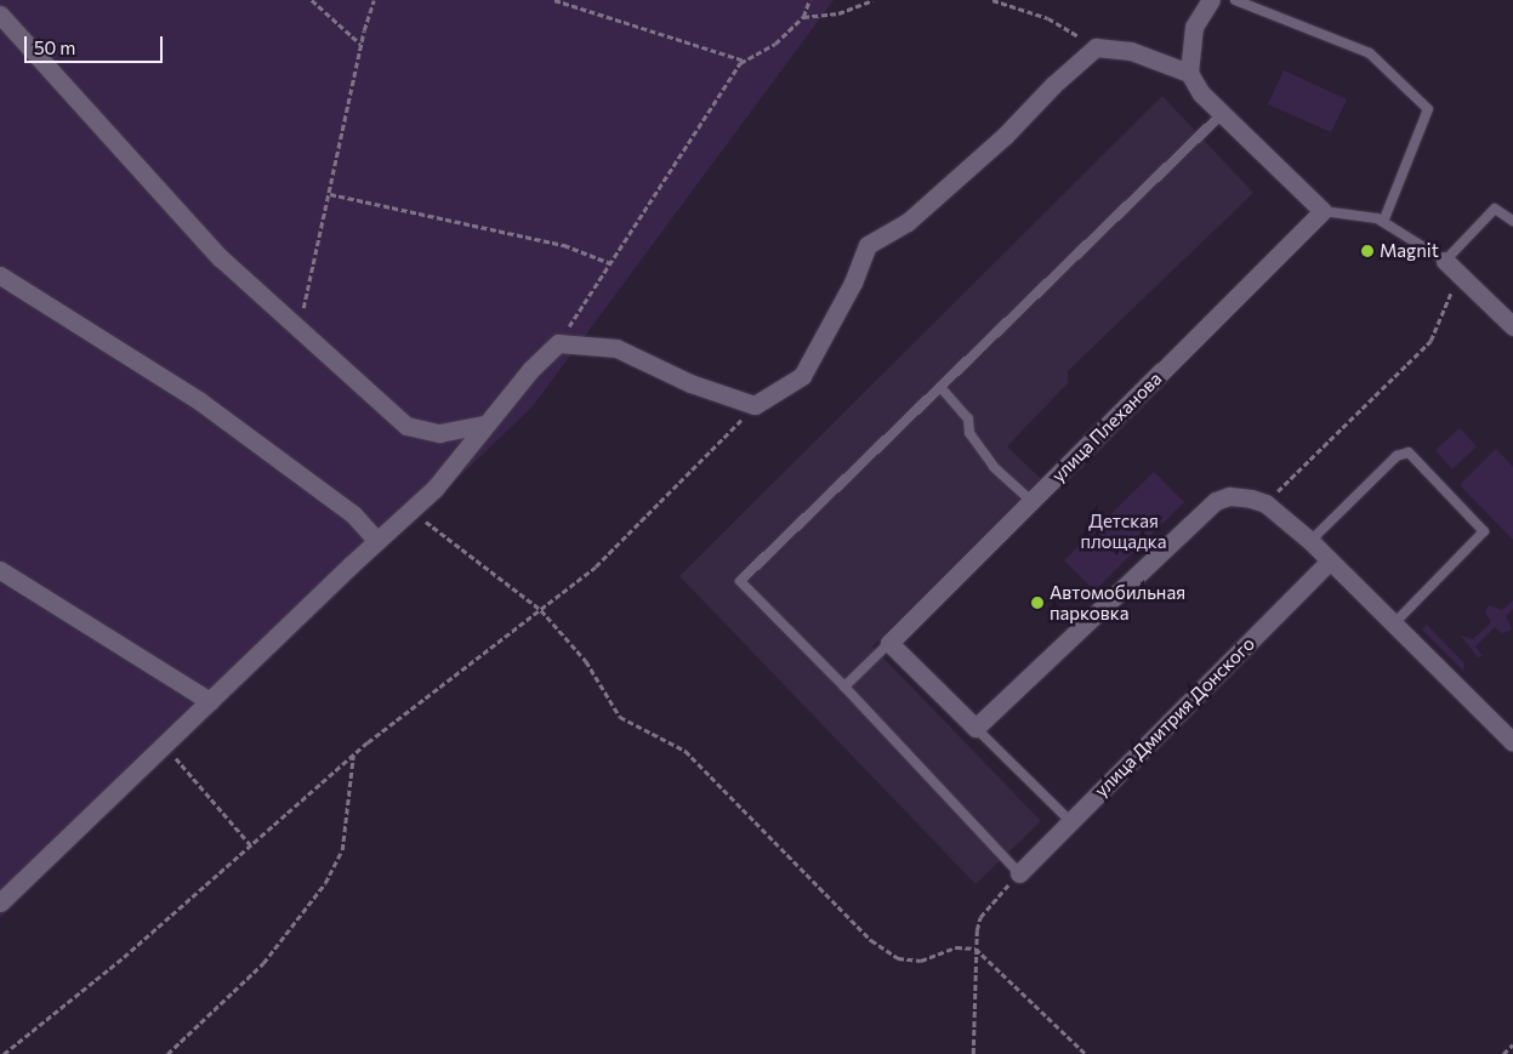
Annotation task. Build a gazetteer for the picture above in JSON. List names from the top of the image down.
{
  "streets": {
    "street": ["улица Плеханова", "улица Дмитрия Донского"]
  },
  "parks": ["Детская площадка"],
  "places": ["Magnit", "Автомобильная парковка"],
  "scale_bar": "50 m"
}
